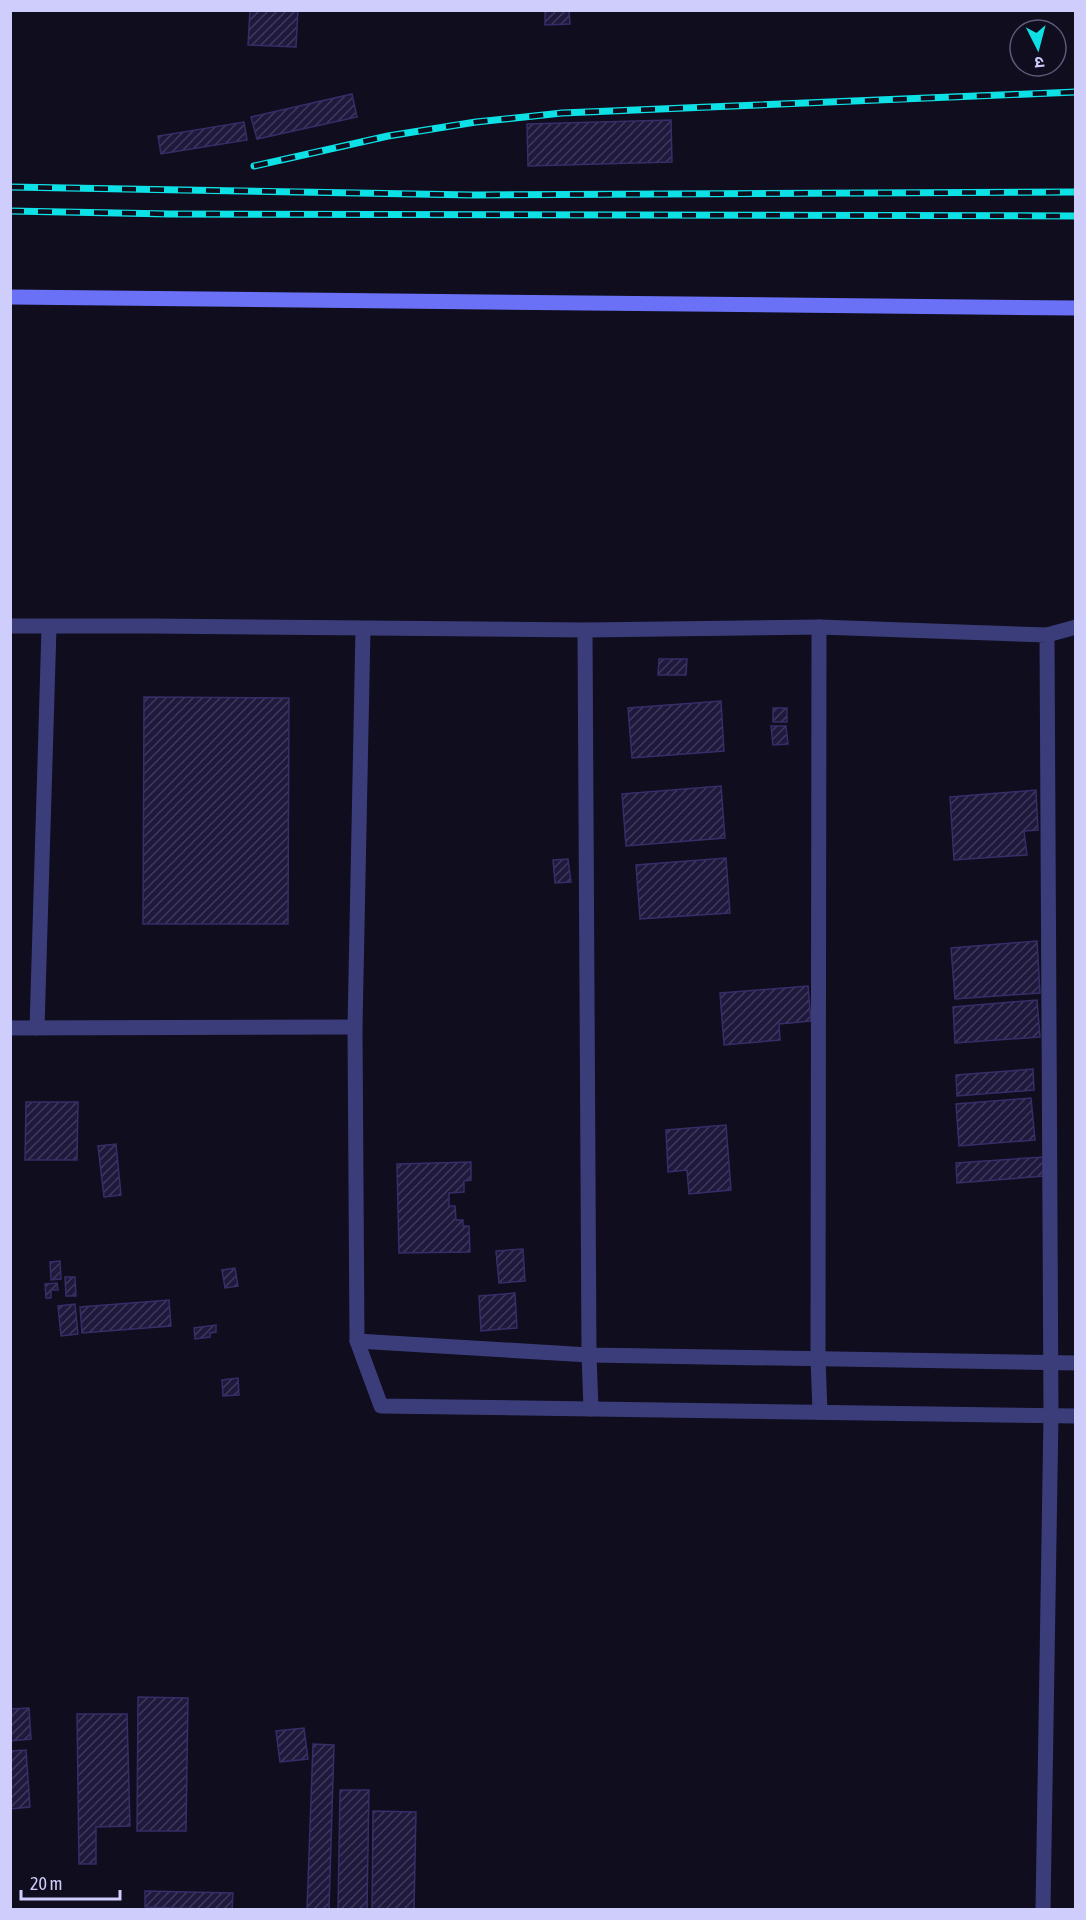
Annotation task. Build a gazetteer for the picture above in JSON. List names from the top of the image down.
{
  "scale_bar": "20 m",
  "north": "bottom"
}
